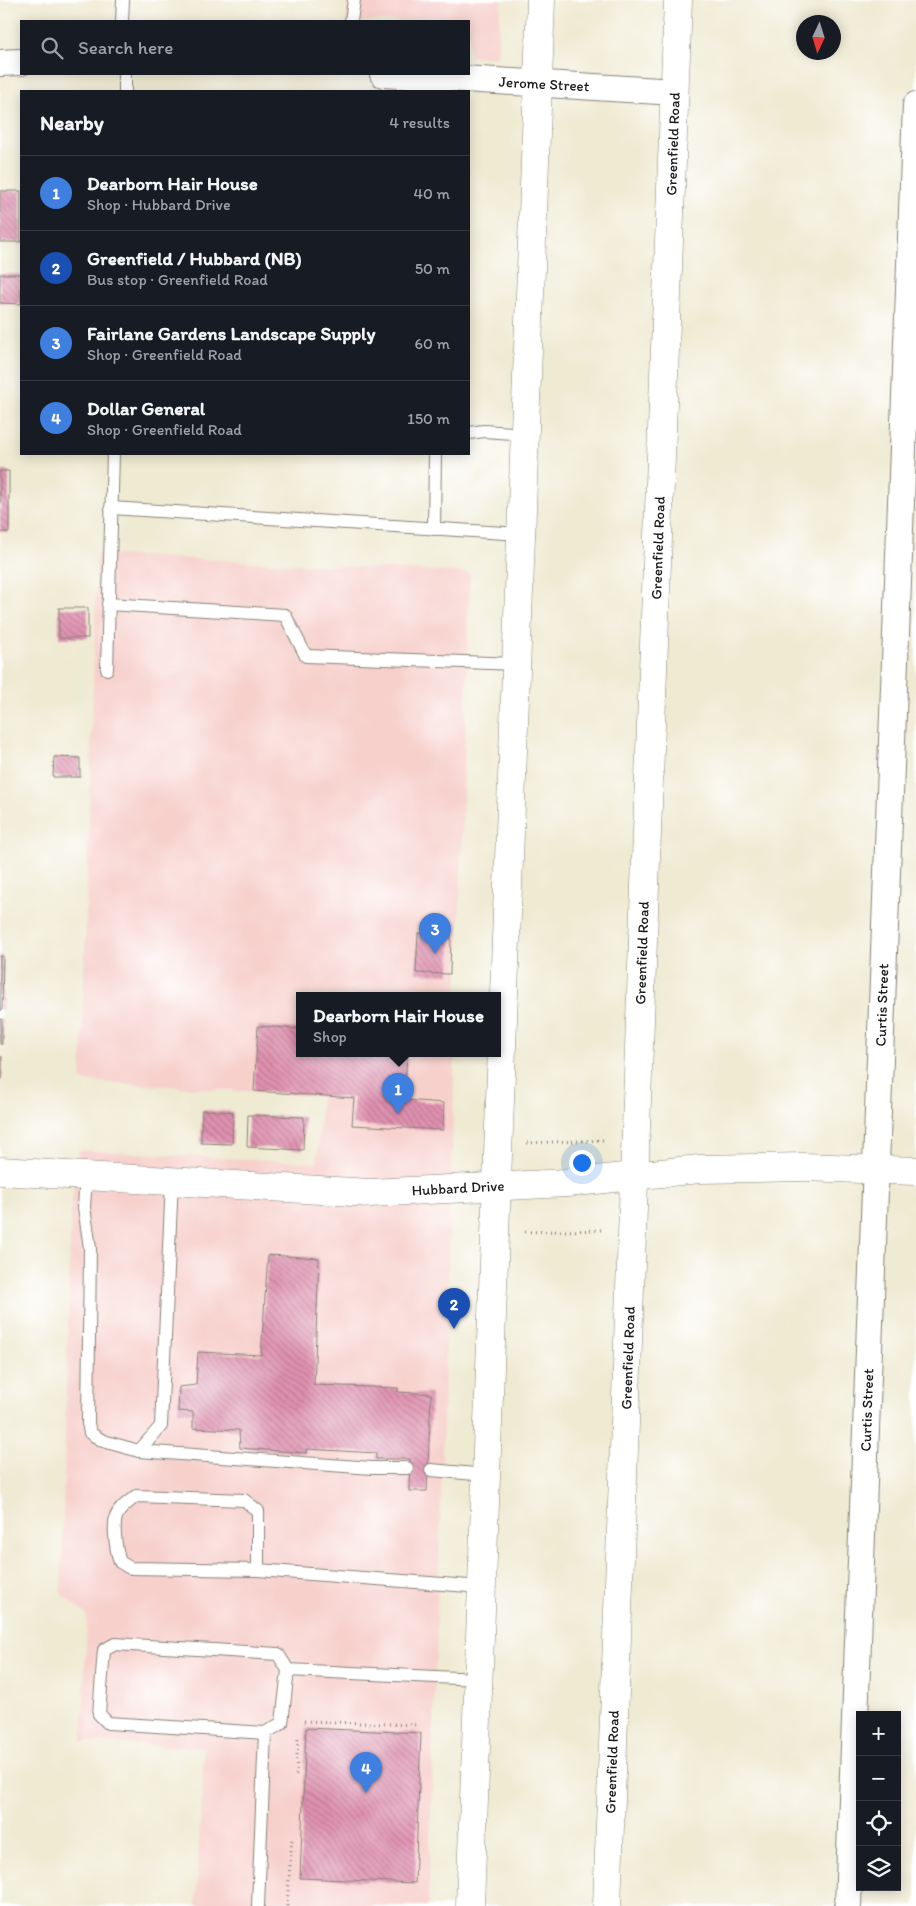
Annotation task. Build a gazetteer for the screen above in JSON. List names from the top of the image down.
{
  "streets": {
    "main road": ["Greenfield Road", "Hubbard Drive"],
    "street": ["Jerome Street", "Curtis Street"]
  },
  "crossings": [
    ["Jerome Street", "Greenfield Road"],
    ["Greenfield Road", "Hubbard Drive"],
    ["Curtis Street", "Hubbard Drive"]
  ],
  "north": "bottom",
  "page": {
    "search": "Search here",
    "heading": ["Nearby", "4 results"],
    "list": [
      {
        "mark": "1",
        "name": "Dearborn Hair House",
        "note": "Shop · Hubbard Drive",
        "value": "40 m"
      },
      {
        "mark": "2",
        "name": "Greenfield / Hubbard (NB)",
        "note": "Bus stop · Greenfield Road",
        "value": "50 m"
      },
      {
        "mark": "3",
        "name": "Fairlane Gardens Landscape Supply",
        "note": "Shop · Greenfield Road",
        "value": "60 m"
      },
      {
        "mark": "4",
        "name": "Dollar General",
        "note": "Shop · Greenfield Road",
        "value": "150 m"
      }
    ],
    "pins": [
      "3",
      "1",
      "2",
      "4"
    ],
    "popup": ["Dearborn Hair House", "Shop"],
    "map_buttons": ["+", "−"]
  }
}
